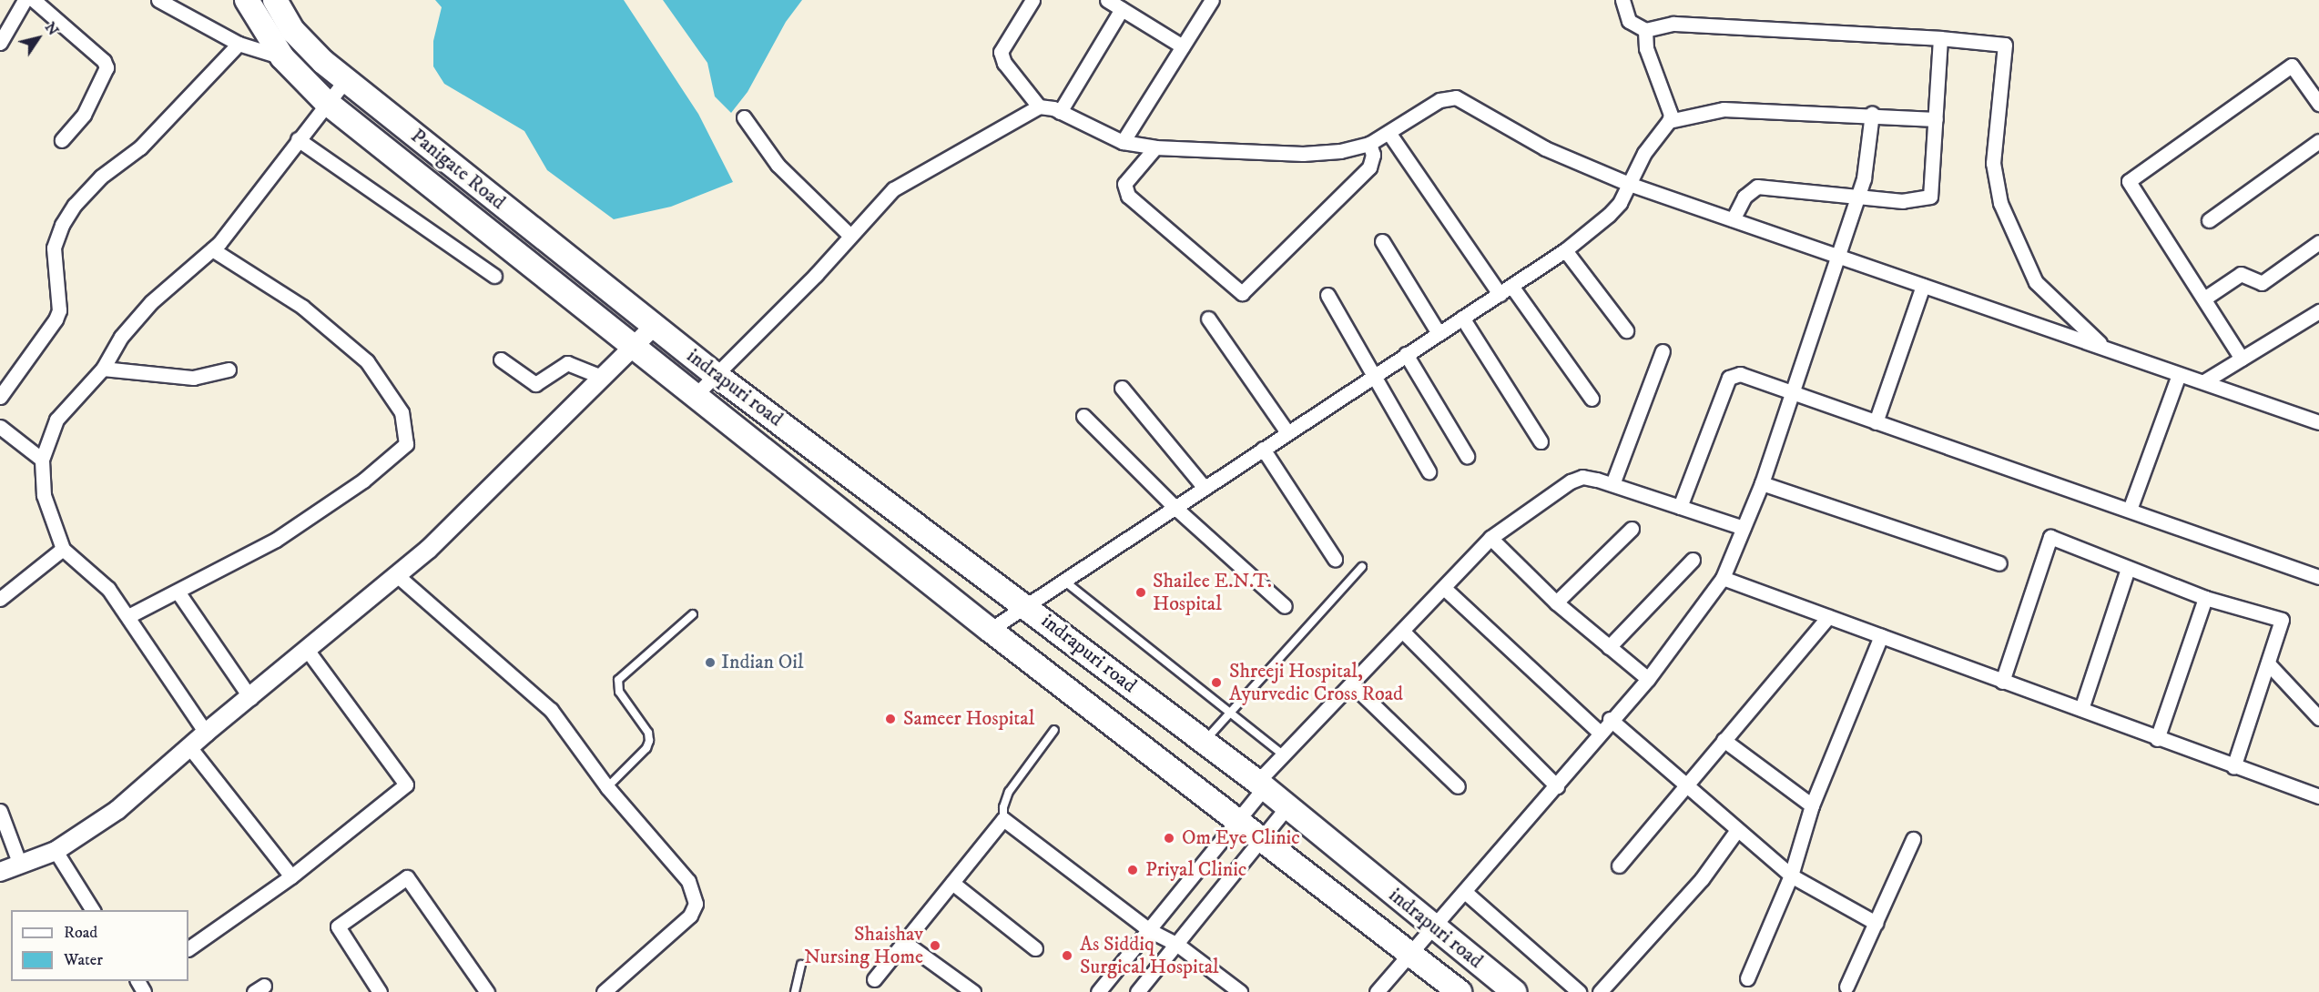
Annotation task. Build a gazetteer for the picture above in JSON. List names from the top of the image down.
{
  "streets": {
    "main road": ["Panigate Road", "indrapuri road"]
  },
  "crossings": [
    ["Panigate Road", "indrapuri road"]
  ],
  "places": [
    "Shailee E.N.T. Hospital",
    "Indian Oil",
    "Shreeji Hospital, Ayurvedic Cross Road",
    "Sameer Hospital",
    "Om Eye Clinic",
    "Priyal Clinic",
    "Shaishav Nursing Home",
    "As Siddiq Surgical Hospital"
  ],
  "legend": ["Road", "Water"],
  "north": "top right"
}
